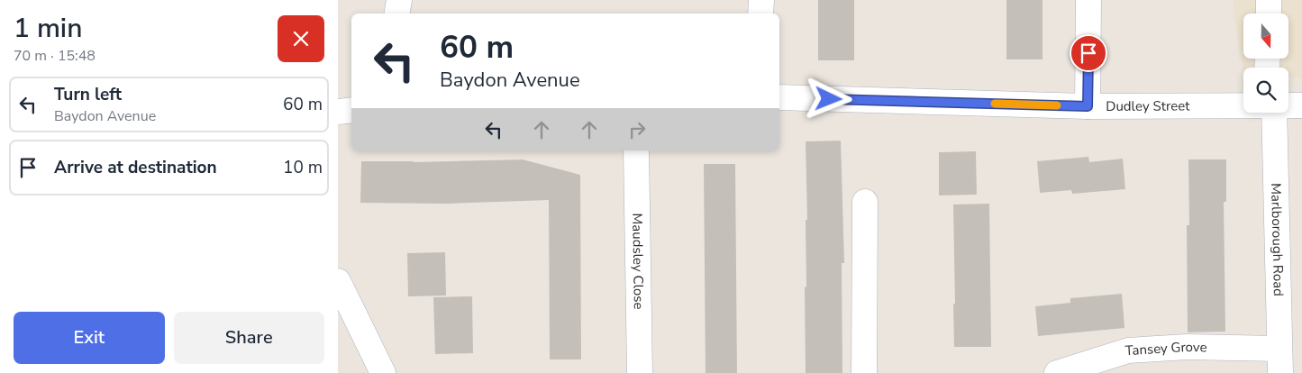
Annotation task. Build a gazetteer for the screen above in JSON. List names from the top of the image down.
{
  "streets": {
    "street": [
      "Dudley Street",
      "Marlborough Road",
      "Maudsley Close",
      "Tansey Grove"
    ]
  },
  "crossings": [
    ["Marlborough Road", "Tansey Grove"]
  ],
  "north": "bottom",
  "page": {
    "heading": ["1 min", "70 m · 15:48"],
    "turn": ["60 m", "Baydon Avenue"],
    "list": [
      {
        "name": "Turn left",
        "note": "Baydon Avenue",
        "value": "60 m"
      },
      {
        "name": "Arrive at destination",
        "value": "10 m"
      }
    ],
    "buttons": ["Exit", "Share"]
  }
}
